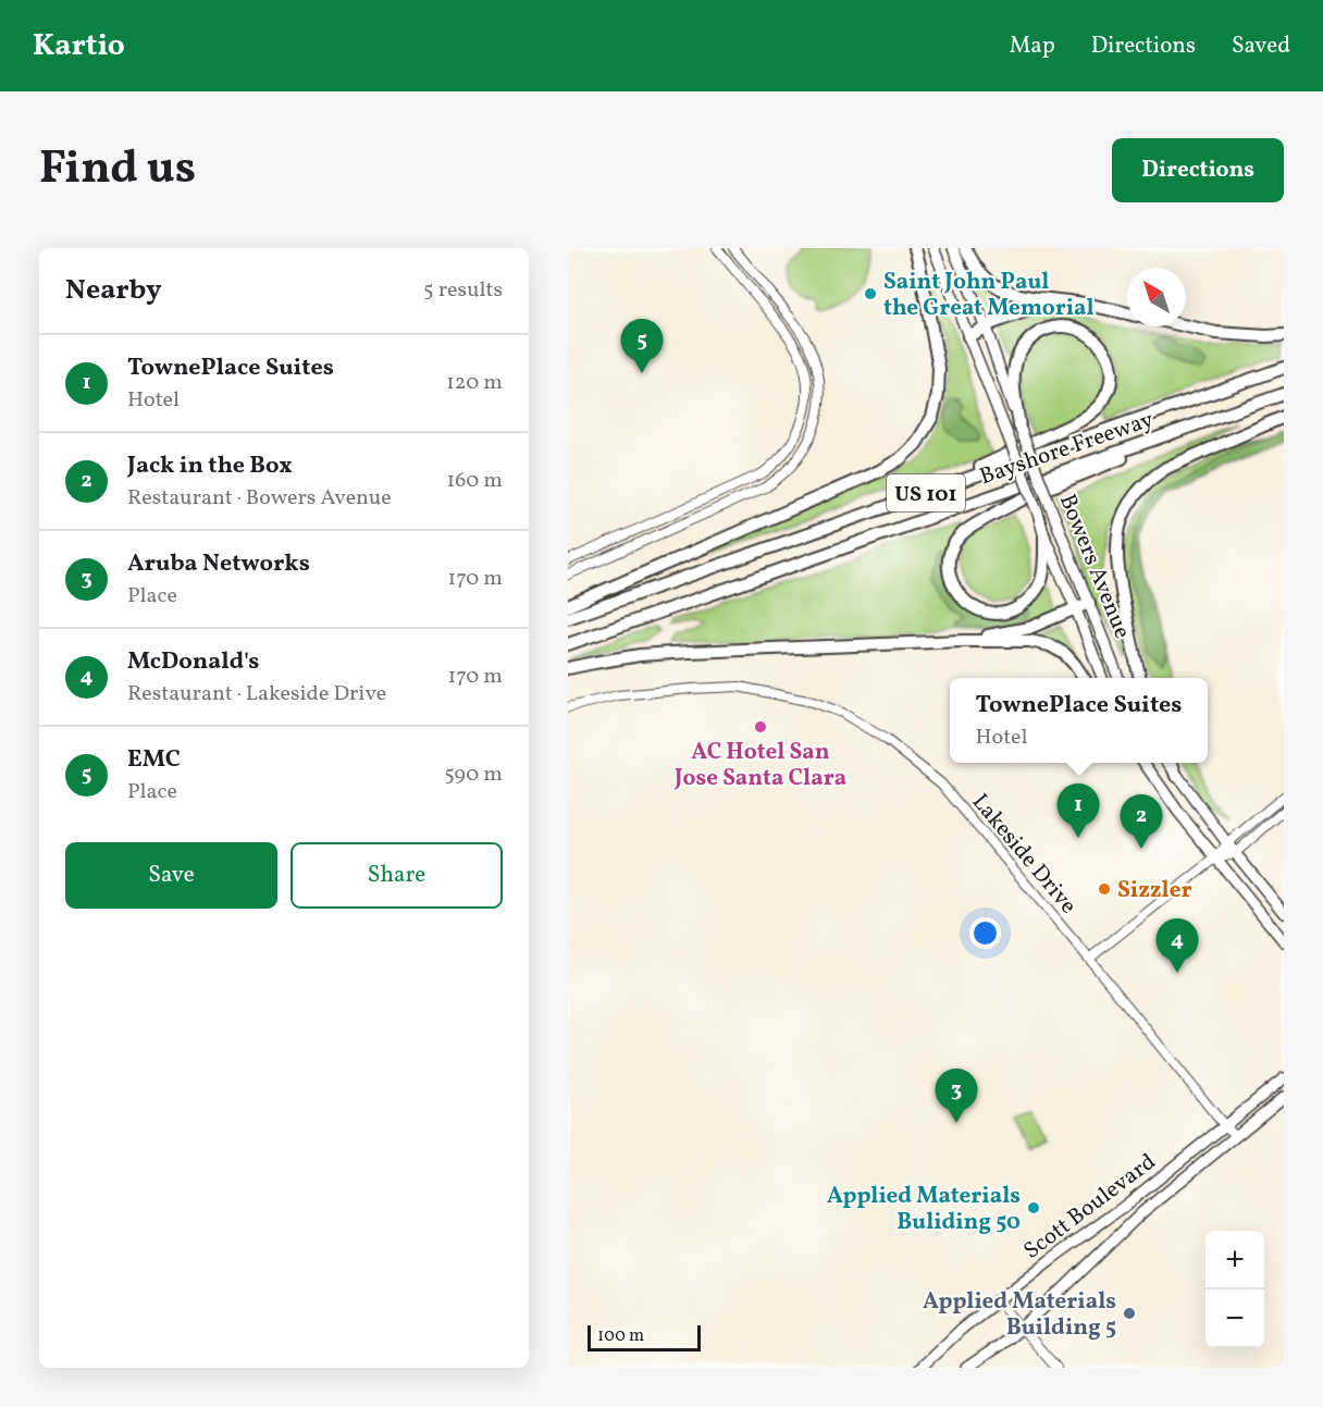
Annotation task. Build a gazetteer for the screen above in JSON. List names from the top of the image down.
{
  "streets": {
    "highway": ["Bayshore Freeway", "US 101"],
    "main road": ["Bowers Avenue", "Scott Boulevard"],
    "street": ["Lakeside Drive"]
  },
  "crossings": [
    ["Lakeside Drive", "Scott Boulevard"]
  ],
  "places": [
    "Saint John Paul the Great Memorial",
    "AC Hotel San Jose Santa Clara",
    "Sizzler",
    "Applied Materials Buliding 50",
    "Applied Materials Building 5"
  ],
  "scale_bar": "100 m",
  "north": "top left",
  "page": {
    "header": "Kartio",
    "nav": ["Map", "Directions", "Saved"],
    "title": "Find us",
    "buttons": [
      "Directions",
      ["Save", "Share"]
    ],
    "heading": ["Nearby", "5 results"],
    "pins": [
      "5",
      "1",
      "2",
      "4",
      "3"
    ],
    "list": [
      {
        "mark": "1",
        "name": "TownePlace Suites",
        "note": "Hotel",
        "value": "120 m"
      },
      {
        "mark": "2",
        "name": "Jack in the Box",
        "note": "Restaurant · Bowers Avenue",
        "value": "160 m"
      },
      {
        "mark": "3",
        "name": "Aruba Networks",
        "note": "Place",
        "value": "170 m"
      },
      {
        "mark": "4",
        "name": "McDonald's",
        "note": "Restaurant · Lakeside Drive",
        "value": "170 m"
      },
      {
        "mark": "5",
        "name": "EMC",
        "note": "Place",
        "value": "590 m"
      }
    ],
    "popup": ["TownePlace Suites", "Hotel"],
    "map_buttons": ["+", "−"],
    "scale": "100 m"
  }
}
